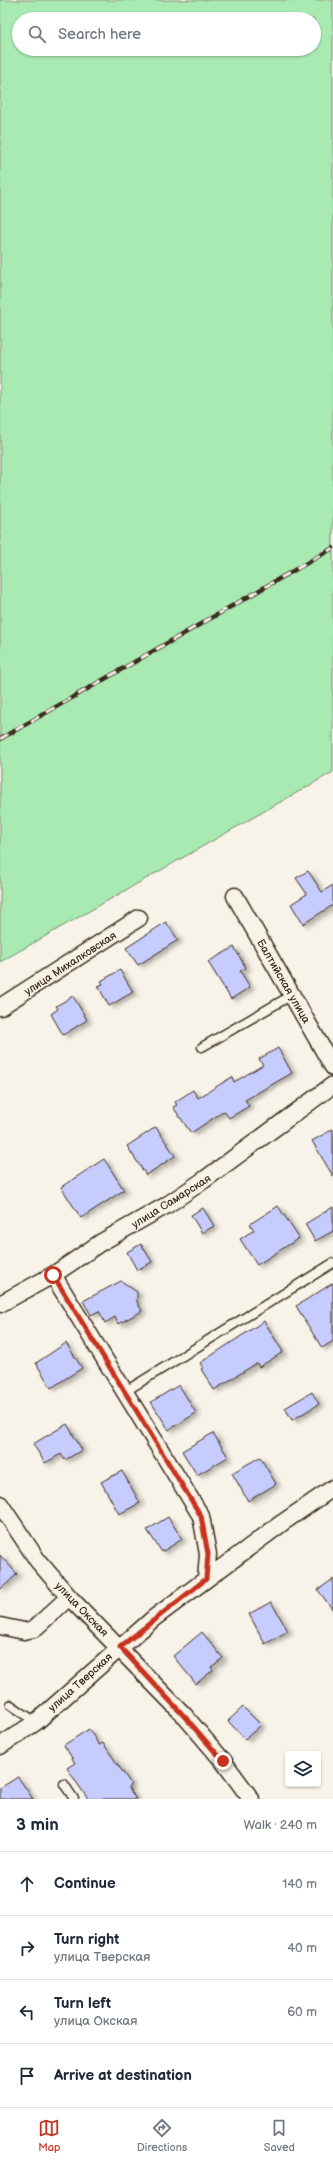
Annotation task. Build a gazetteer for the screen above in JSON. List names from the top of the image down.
{
  "streets": {
    "street": [
      "улица Михалковская",
      "Балтийская улица",
      "улица Самарская",
      "улица Окская",
      "улица Тверская"
    ]
  },
  "crossings": [
    ["улица Окская", "улица Тверская"]
  ],
  "page": {
    "search": "Search here",
    "heading": ["3 min", "Walk · 240 m"],
    "list": [
      ["Continue", "140 m"],
      ["Turn right", "улица Тверская", "40 m"],
      ["Turn left", "улица Окская", "60 m"],
      "Arrive at destination"
    ],
    "nav": ["Map", "Directions", "Saved"]
  }
}
